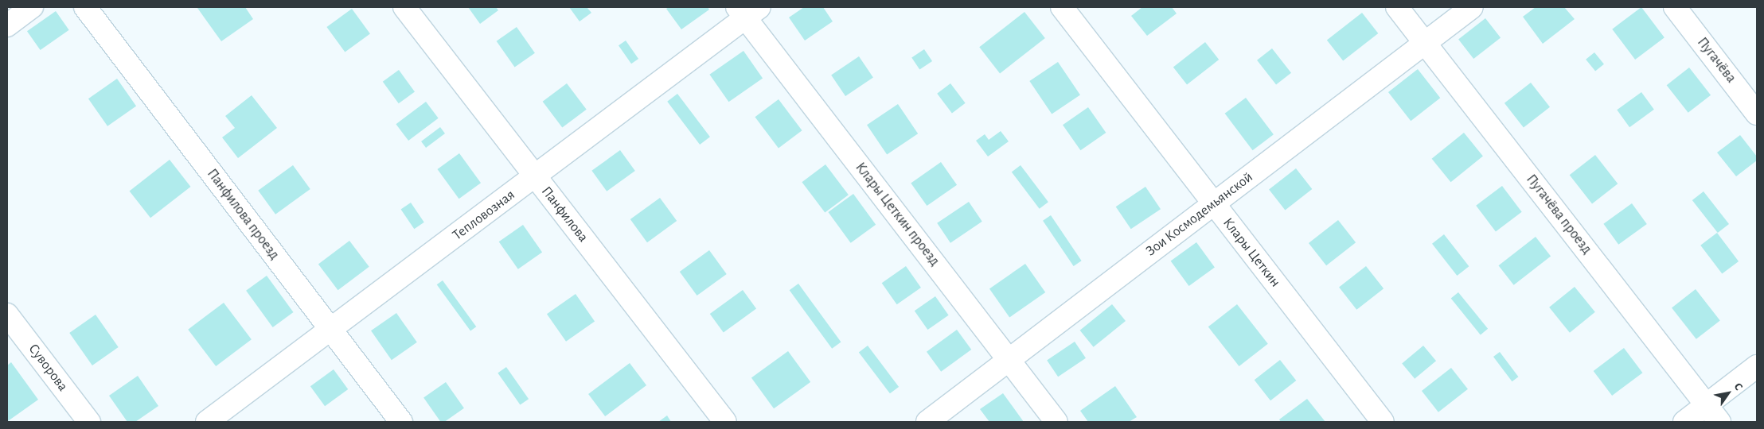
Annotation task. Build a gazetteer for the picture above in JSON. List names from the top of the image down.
{
  "streets": {
    "street": [
      "Пугачёва",
      "Панфилова проезд",
      "Панфилова",
      "Клары Цеткин проезд",
      "Зои Космодемьянской",
      "Пугачёва проезд",
      "Тепловозная",
      "Клары Цеткин",
      "Суворова"
    ]
  },
  "crossings": [
    ["Панфилова проезд", "Тепловозная"],
    ["Панфилова", "Тепловозная"],
    ["Клары Цеткин проезд", "Зои Космодемьянской"],
    ["Клары Цеткин проезд", "Тепловозная"],
    ["Зои Космодемьянской", "Пугачёва проезд"],
    ["Зои Космодемьянской", "Клары Цеткин"]
  ],
  "north": "top right"
}
